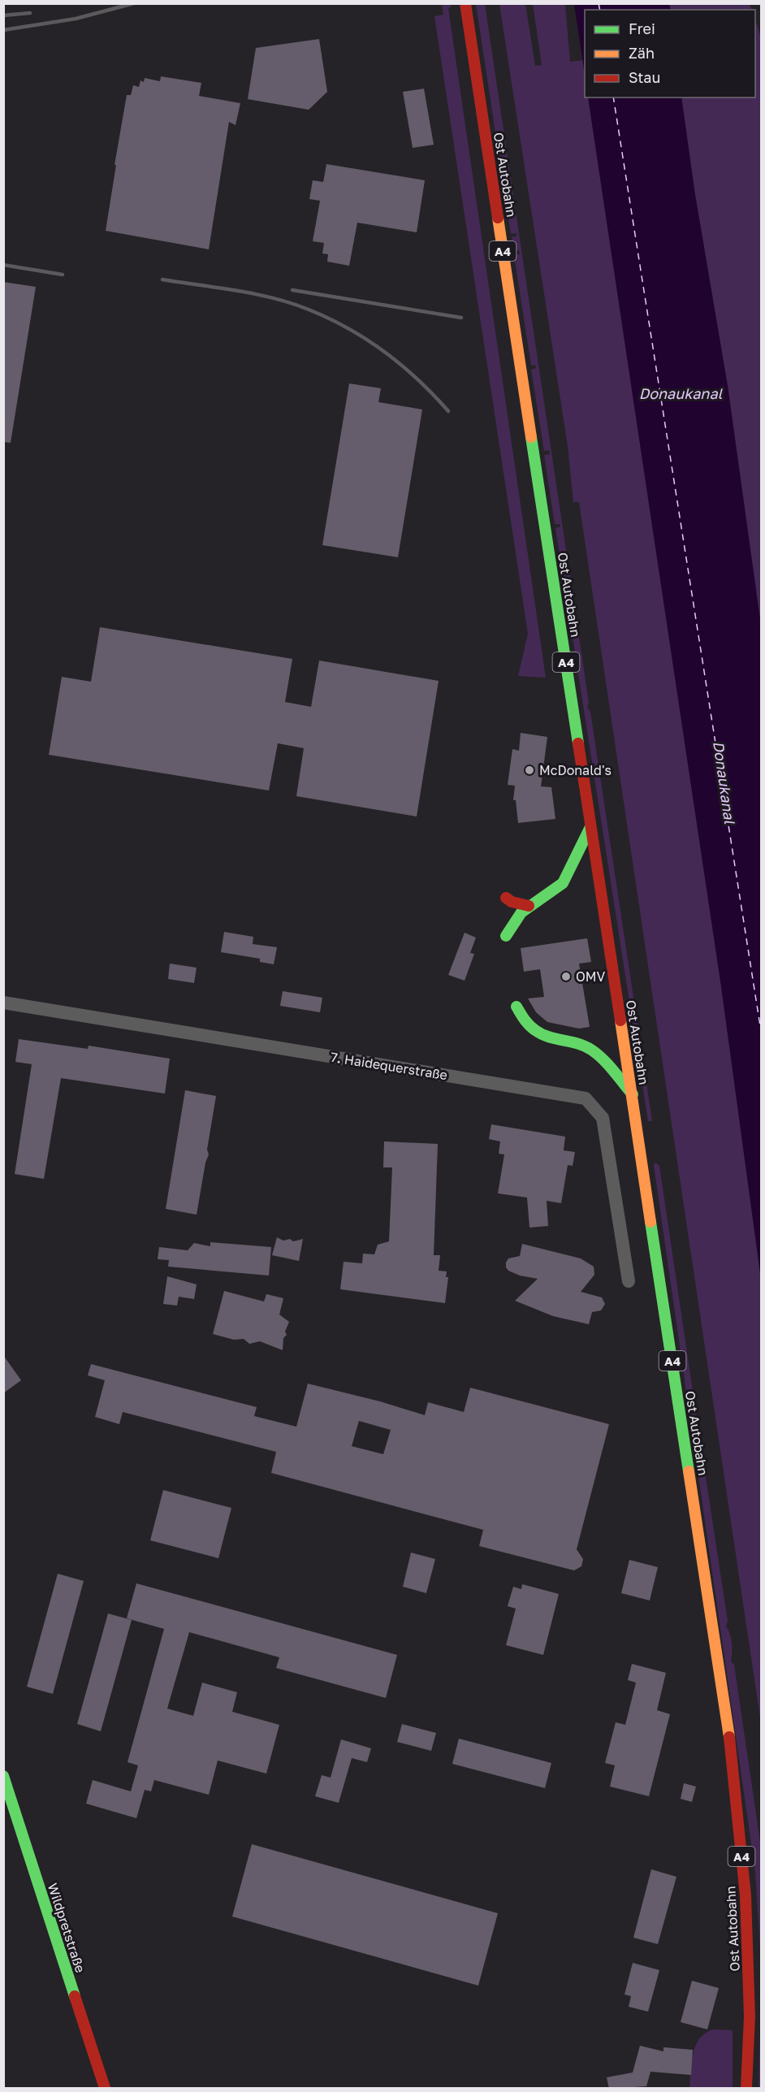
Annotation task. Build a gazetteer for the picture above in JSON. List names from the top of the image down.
{
  "streets": {
    "main road": ["Ost Autobahn", "A4", "Wildpretstraße"],
    "street": ["7. Haidequerstraße"]
  },
  "water": ["Donaukanal"],
  "places": ["McDonald's", "OMV"],
  "legend": ["Frei", "Zäh", "Stau"]
}
